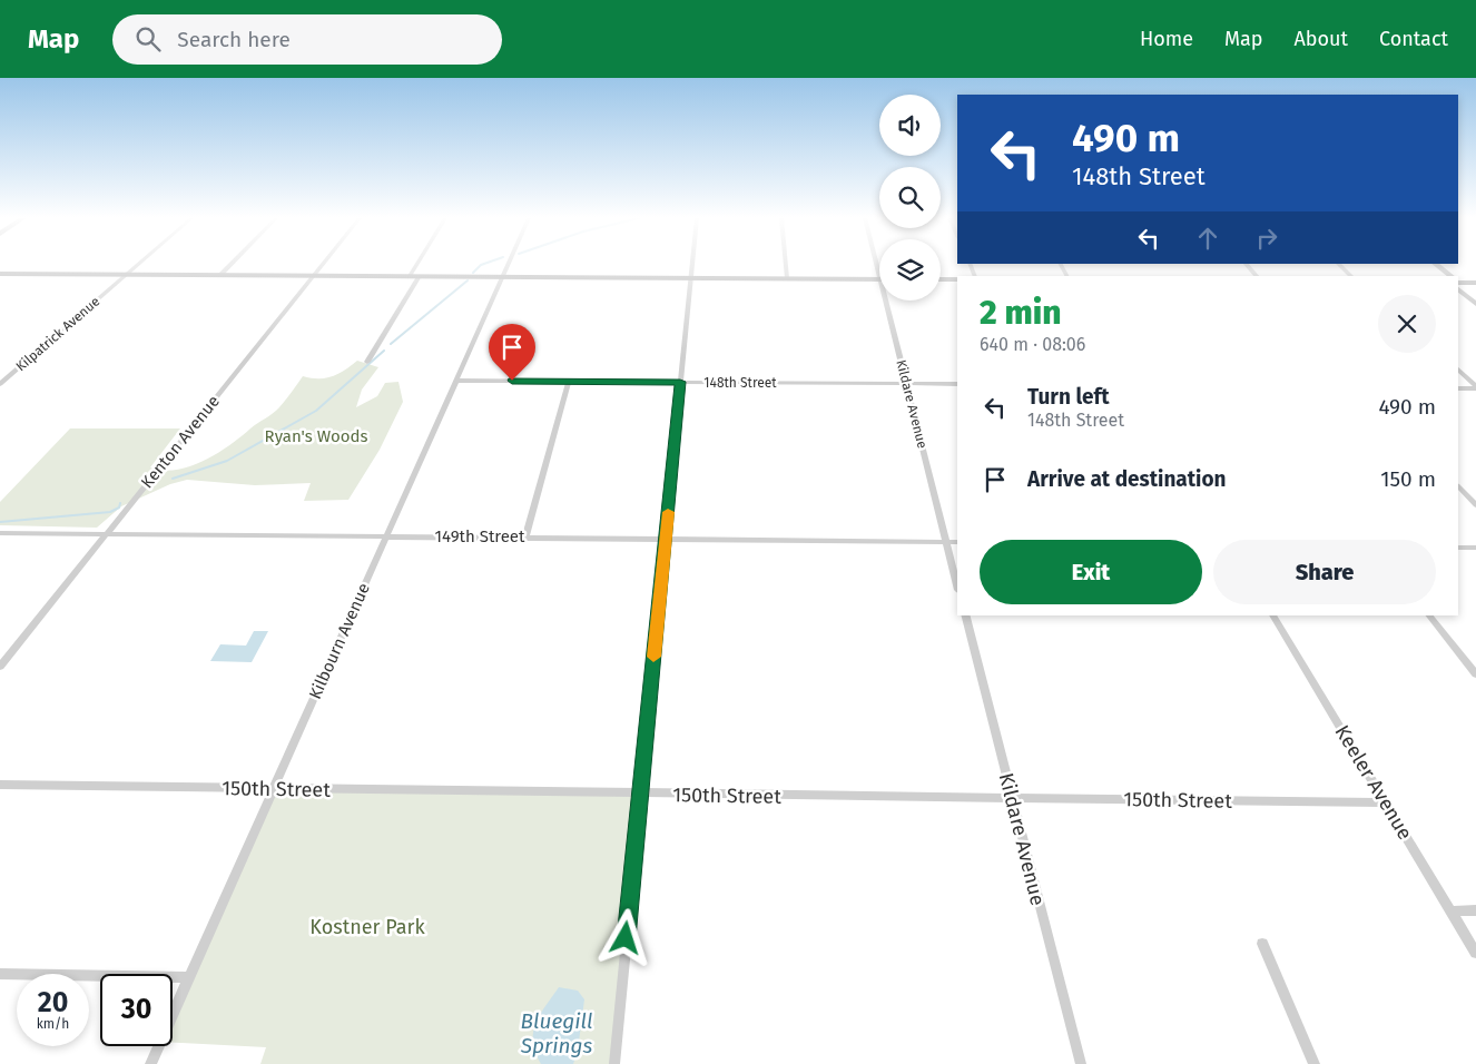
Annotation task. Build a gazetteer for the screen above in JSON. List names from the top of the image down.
{
  "streets": {
    "street": [
      "Kilpatrick Avenue",
      "148th Street",
      "Kildare Avenue",
      "Kenton Avenue",
      "149th Street",
      "Kilbourn Avenue",
      "Keeler Avenue",
      "150th Street"
    ]
  },
  "crossings": [
    ["148th Street", "Kildare Avenue"],
    ["148th Street", "Kilbourn Avenue"],
    ["Kildare Avenue", "149th Street"],
    ["Kildare Avenue", "150th Street"],
    ["Kenton Avenue", "149th Street"],
    ["149th Street", "Kilbourn Avenue"],
    ["Kilbourn Avenue", "150th Street"],
    ["Keeler Avenue", "150th Street"]
  ],
  "water": ["Bluegill Springs"],
  "parks": ["Ryan's Woods", "Kostner Park"],
  "page": {
    "header": "Map",
    "search": "Search here",
    "nav": [
      "Home",
      "Map",
      "About",
      "Contact"
    ],
    "turn": ["490 m", "148th Street"],
    "heading": ["2 min", "640 m · 08:06"],
    "list": [
      {
        "name": "Turn left",
        "note": "148th Street",
        "value": "490 m"
      },
      {
        "name": "Arrive at destination",
        "value": "150 m"
      }
    ],
    "buttons": ["Exit", "Share"],
    "speed": "20 km/h",
    "limit": "30"
  }
}
